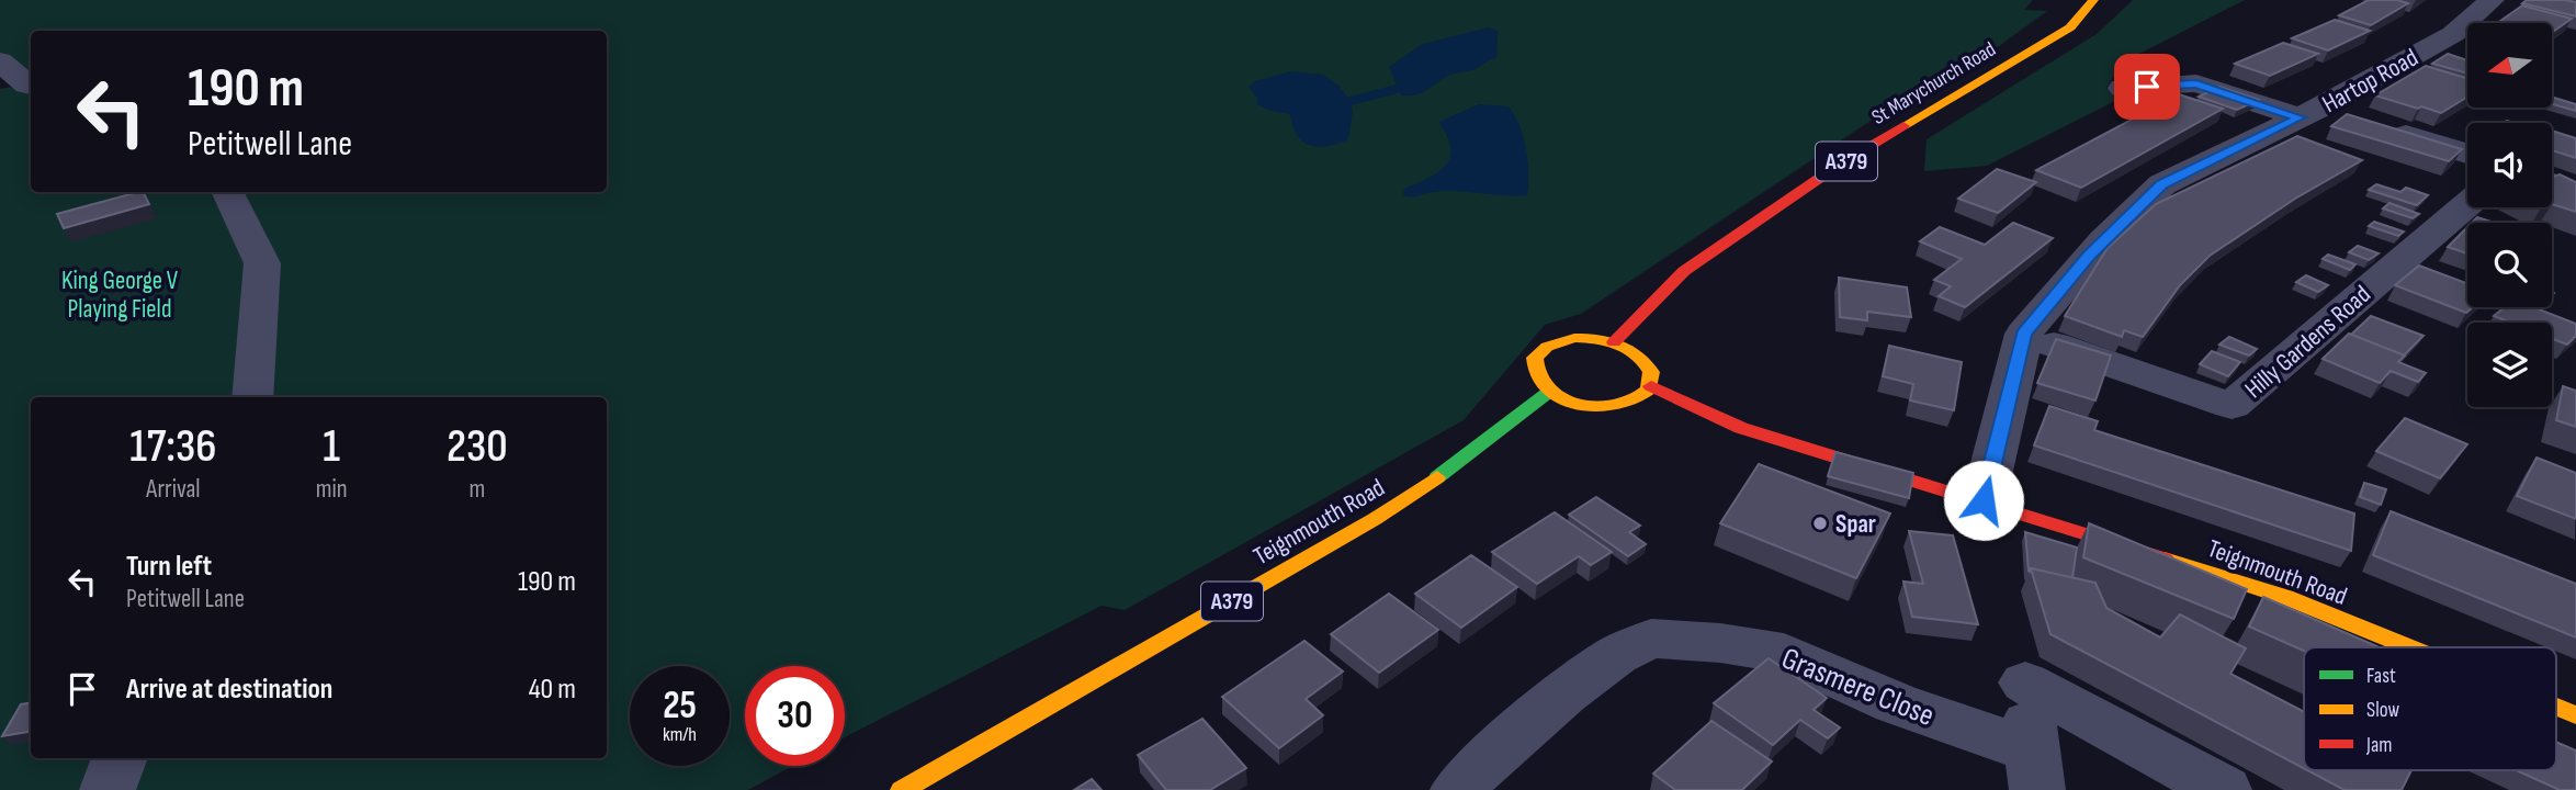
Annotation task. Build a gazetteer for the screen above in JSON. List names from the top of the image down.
{
  "streets": {
    "main road": ["St Marychurch Road", "A379", "Teignmouth Road"],
    "street": ["Hartop Road", "Hilly Gardens Road", "Grasmere Close"]
  },
  "crossings": [
    ["Hartop Road", "Hilly Gardens Road"],
    ["Hartop Road", "Teignmouth Road"],
    ["St Marychurch Road", "Teignmouth Road"]
  ],
  "parks": ["King George V Playing Field"],
  "places": ["Spar"],
  "legend": ["Fast", "Slow", "Jam"],
  "north": "left",
  "page": {
    "turn": ["190 m", "Petitwell Lane"],
    "eta": [
      "17:36",
      "Arrival",
      "1",
      "min",
      "230",
      "m"
    ],
    "list": [
      {
        "name": "Turn left",
        "note": "Petitwell Lane",
        "value": "190 m"
      },
      {
        "name": "Arrive at destination",
        "value": "40 m"
      }
    ],
    "speed": "25 km/h",
    "limit": "30"
  }
}
